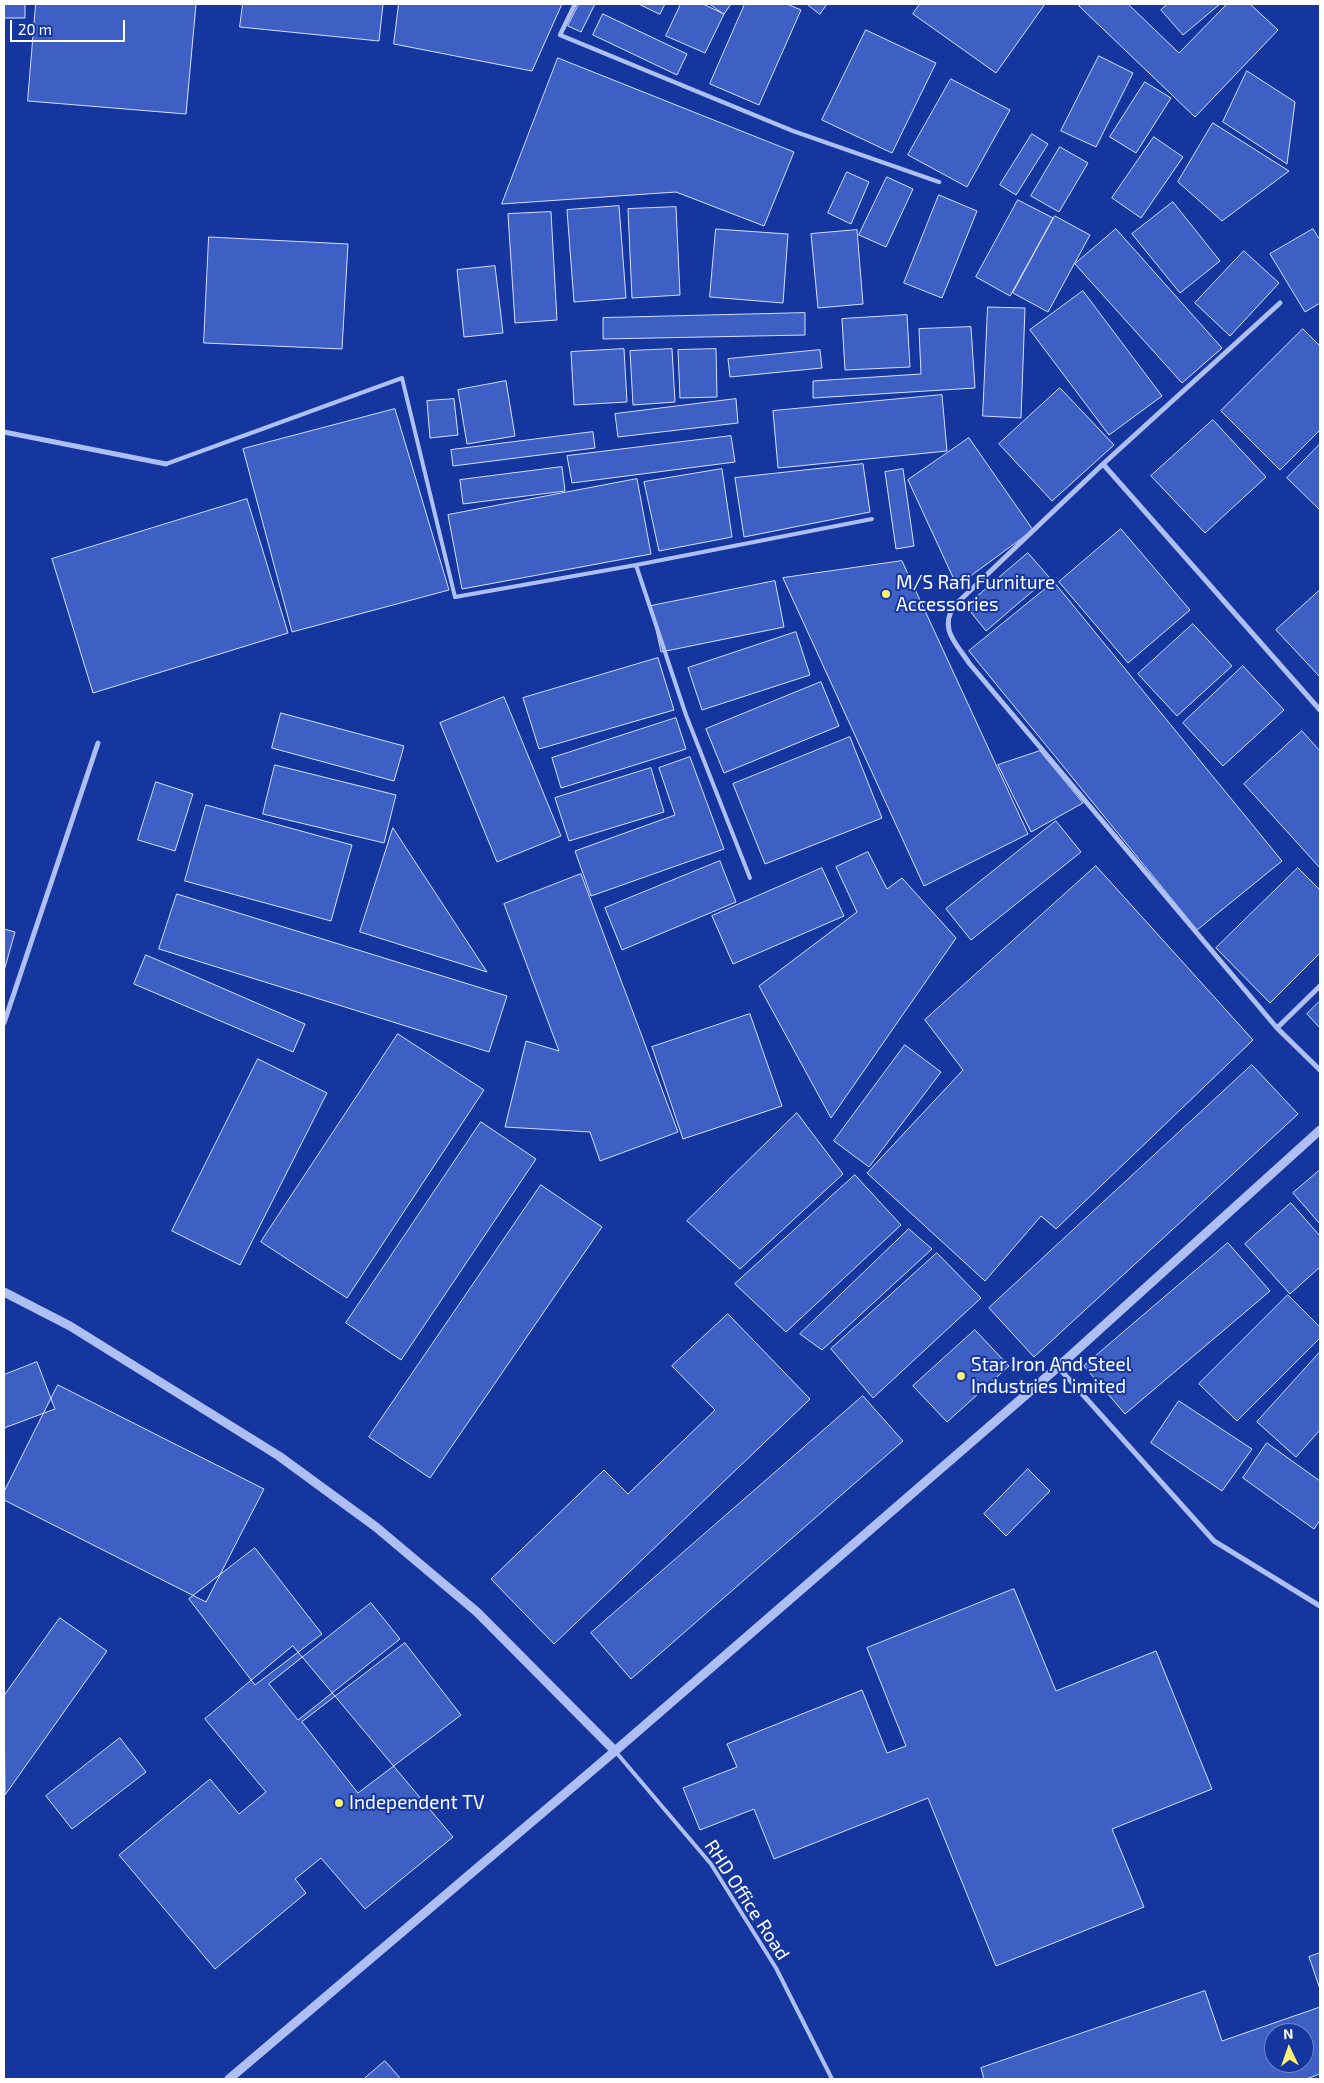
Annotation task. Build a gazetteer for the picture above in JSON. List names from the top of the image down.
{
  "streets": {
    "lane": ["RHD Office Road"]
  },
  "places": ["M/S Rafi Furniture Accessories", "Star Iron And Steel Industries Limited", "Independent TV"],
  "scale_bar": "20 m",
  "north": "top"
}
